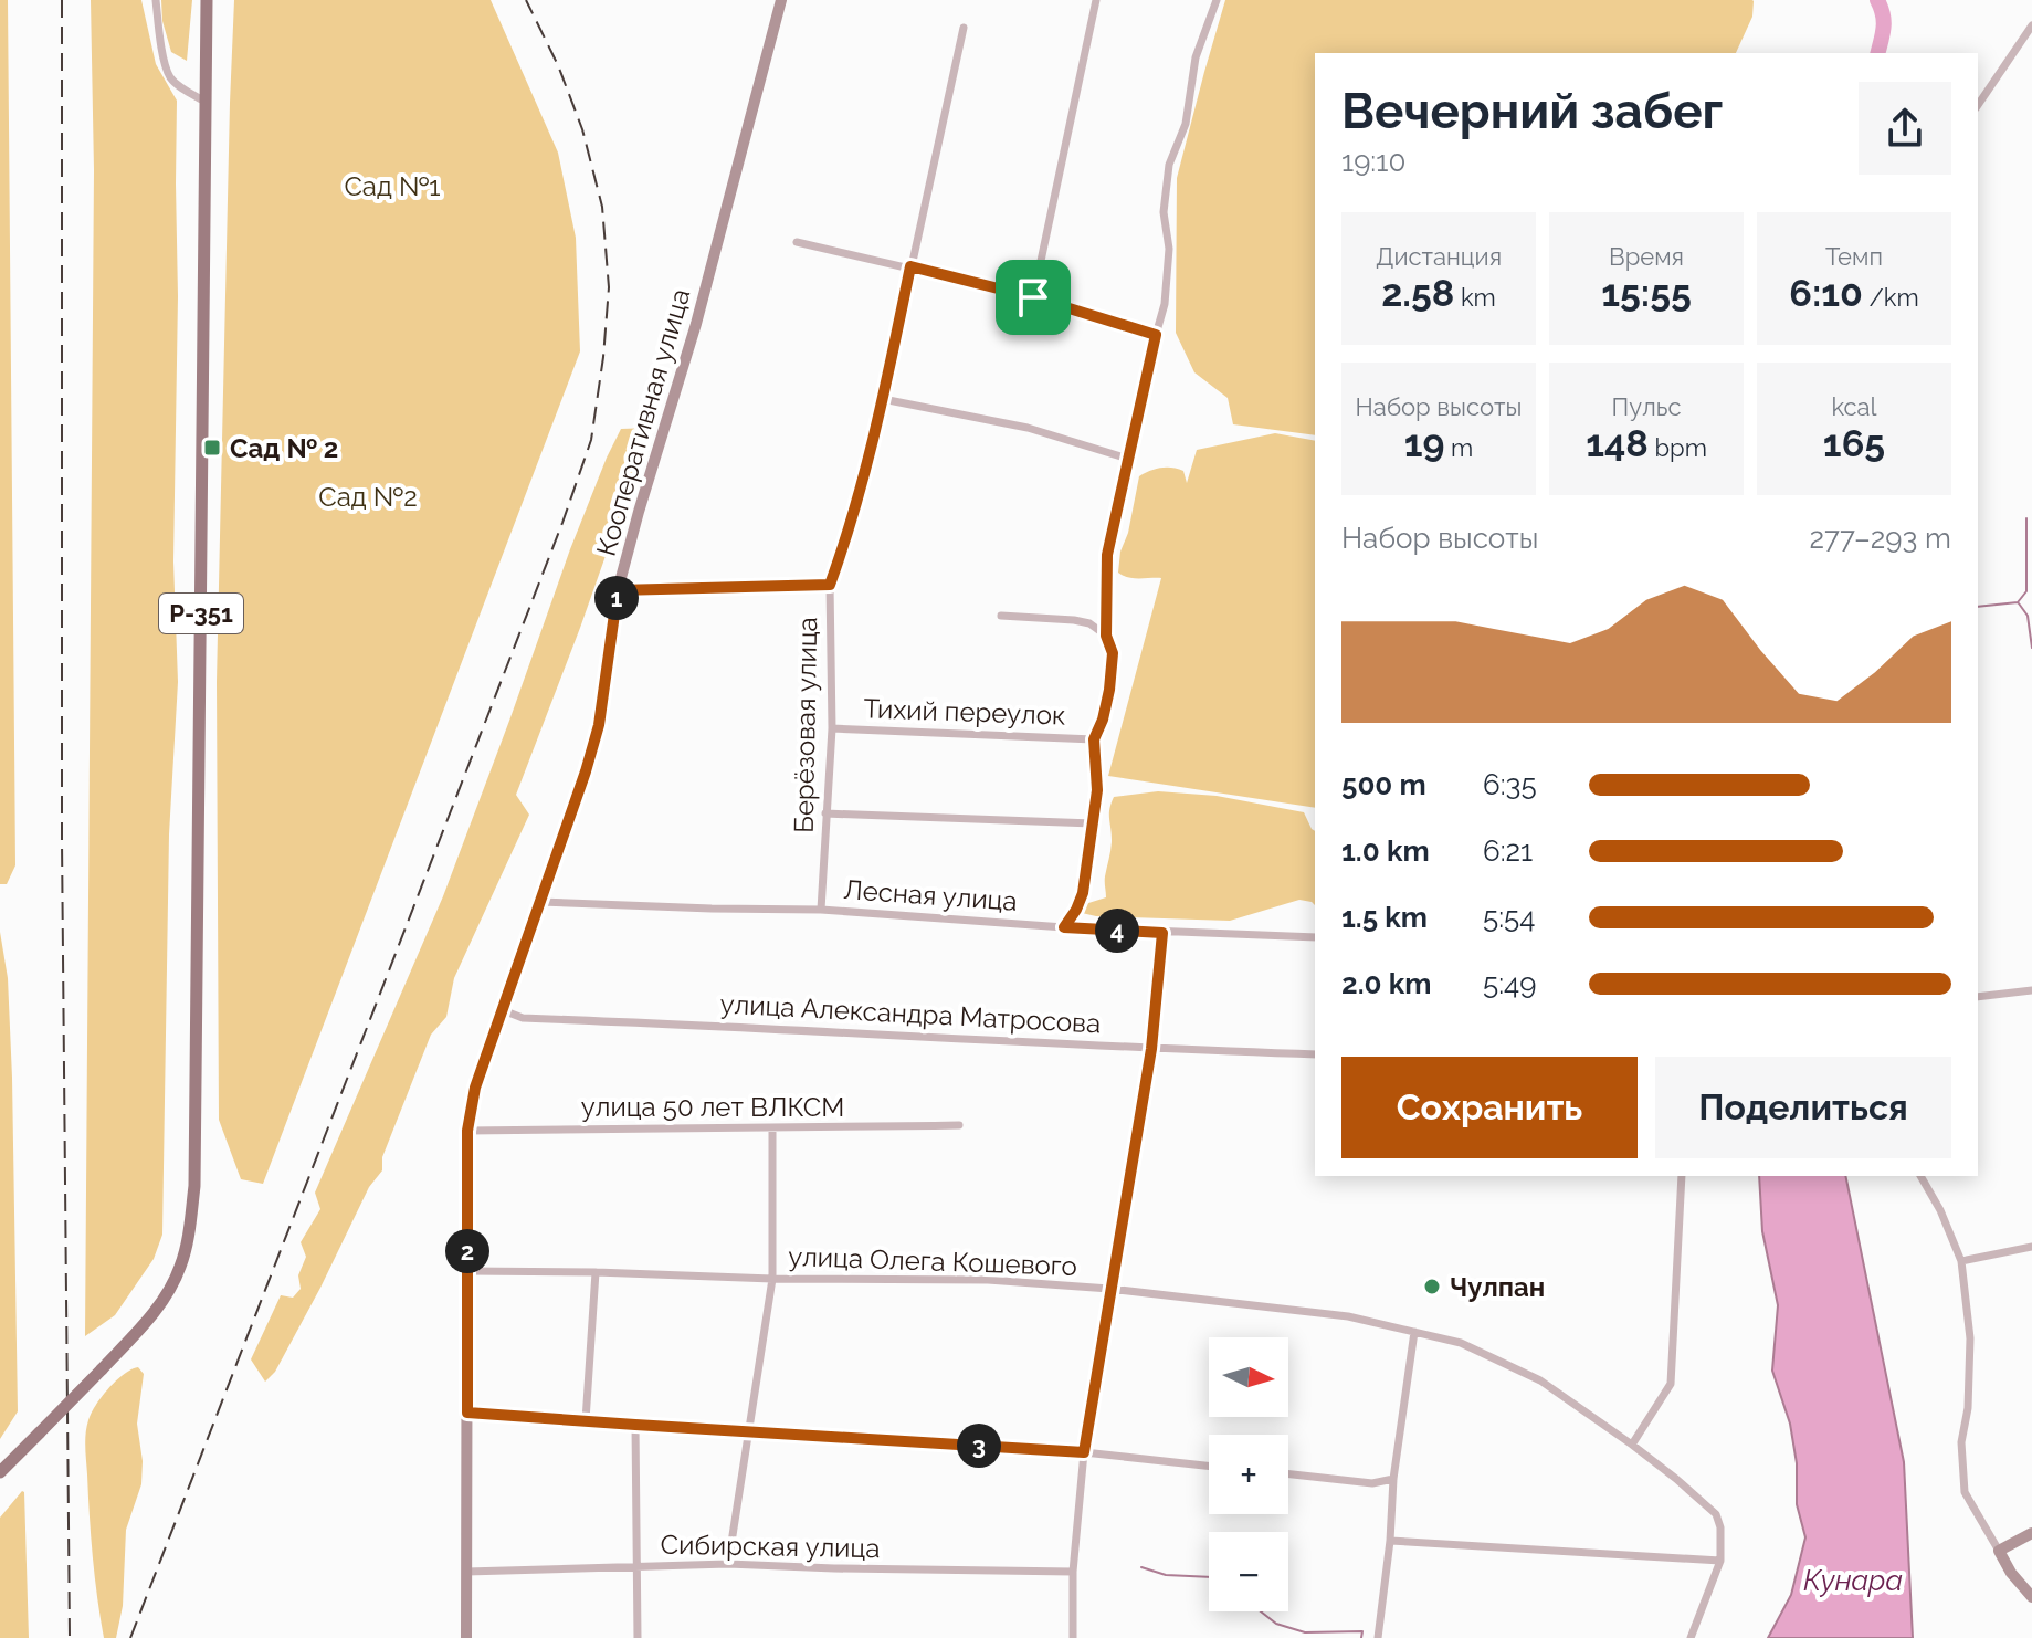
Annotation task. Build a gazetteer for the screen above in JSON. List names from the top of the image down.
{
  "streets": {
    "main road": ["Кооперативная улица", "Р-351"],
    "street": [
      "Тихий переулок",
      "Берёзовая улица",
      "Лесная улица",
      "улица Александра Матросова",
      "улица 50 лет ВЛКСМ",
      "улица Олега Кошевого",
      "Сибирская улица"
    ]
  },
  "crossings": [
    ["Кооперативная улица", "Лесная улица"],
    ["Кооперативная улица", "улица Александра Матросова"],
    ["Кооперативная улица", "улица 50 лет ВЛКСМ"],
    ["Кооперативная улица", "улица Олега Кошевого"],
    ["Кооперативная улица", "Сибирская улица"],
    ["Тихий переулок", "Берёзовая улица"],
    ["Берёзовая улица", "Лесная улица"]
  ],
  "water": ["Кунара"],
  "parks": ["Сад №1", "Сад №2"],
  "places": {
    "transit": ["Сад № 2"],
    "other": ["Чулпан"]
  },
  "north": "right",
  "page": {
    "heading": ["Вечерний забег", "19:10"],
    "stats": [
      ["Дистанция", "2.58 km"],
      ["Время", "15:55"],
      ["Темп", "6:10 /km"],
      ["Набор высоты", "19 m"],
      ["Пульс", "148 bpm"],
      ["kcal", "165"]
    ],
    "chart": ["Набор высоты", "277–293 m"],
    "pins": [
      "1",
      "4",
      "2",
      "3"
    ],
    "list": [
      {
        "name": "500 m",
        "note": "6:35"
      },
      {
        "name": "1.0 km",
        "note": "6:21"
      },
      {
        "name": "1.5 km",
        "note": "5:54"
      },
      {
        "name": "2.0 km",
        "note": "5:49"
      }
    ],
    "buttons": ["Сохранить", "Поделиться"],
    "map_buttons": ["+", "−"]
  }
}
